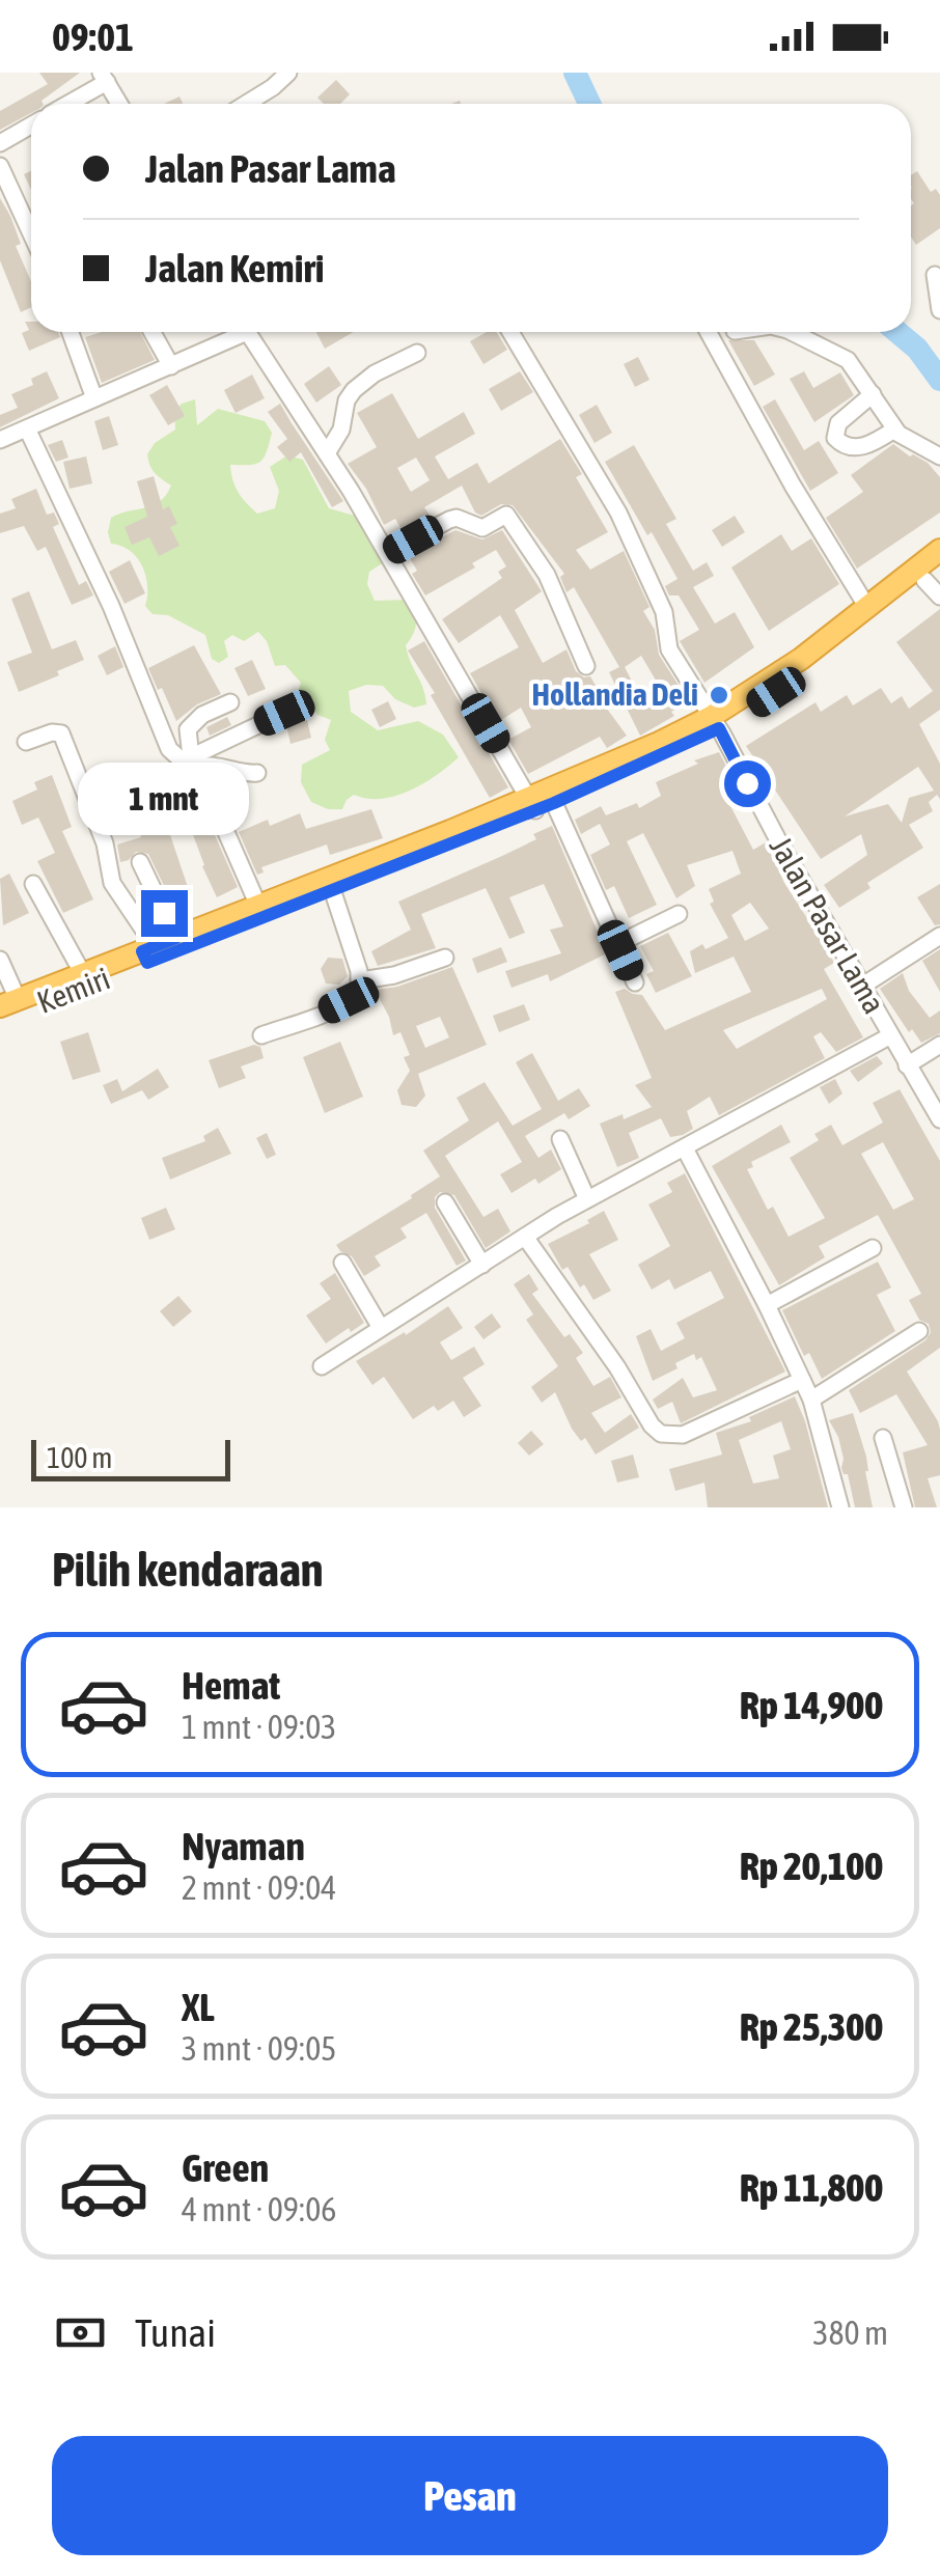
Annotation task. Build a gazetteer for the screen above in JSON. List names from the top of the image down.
{
  "streets": {
    "highway": ["Kemiri"],
    "street": ["Jalan Pasar Lama"]
  },
  "places": ["Hollandia Deli"],
  "scale_bar": "100 m",
  "page": {
    "status": "09:01",
    "banner": ["Jalan Pasar Lama", "Jalan Kemiri"],
    "bubble": "1 mnt",
    "scale": "100 m",
    "heading": "Pilih kendaraan",
    "list": [
      {
        "name": "Hemat",
        "note": "1 mnt · 09:03",
        "value": "Rp 14,900"
      },
      {
        "name": "Nyaman",
        "note": "2 mnt · 09:04",
        "value": "Rp 20,100"
      },
      {
        "name": "XL",
        "note": "3 mnt · 09:05",
        "value": "Rp 25,300"
      },
      {
        "name": "Green",
        "note": "4 mnt · 09:06",
        "value": "Rp 11,800"
      }
    ],
    "pay": ["Tunai", "380 m"],
    "buttons": "Pesan"
  }
}
